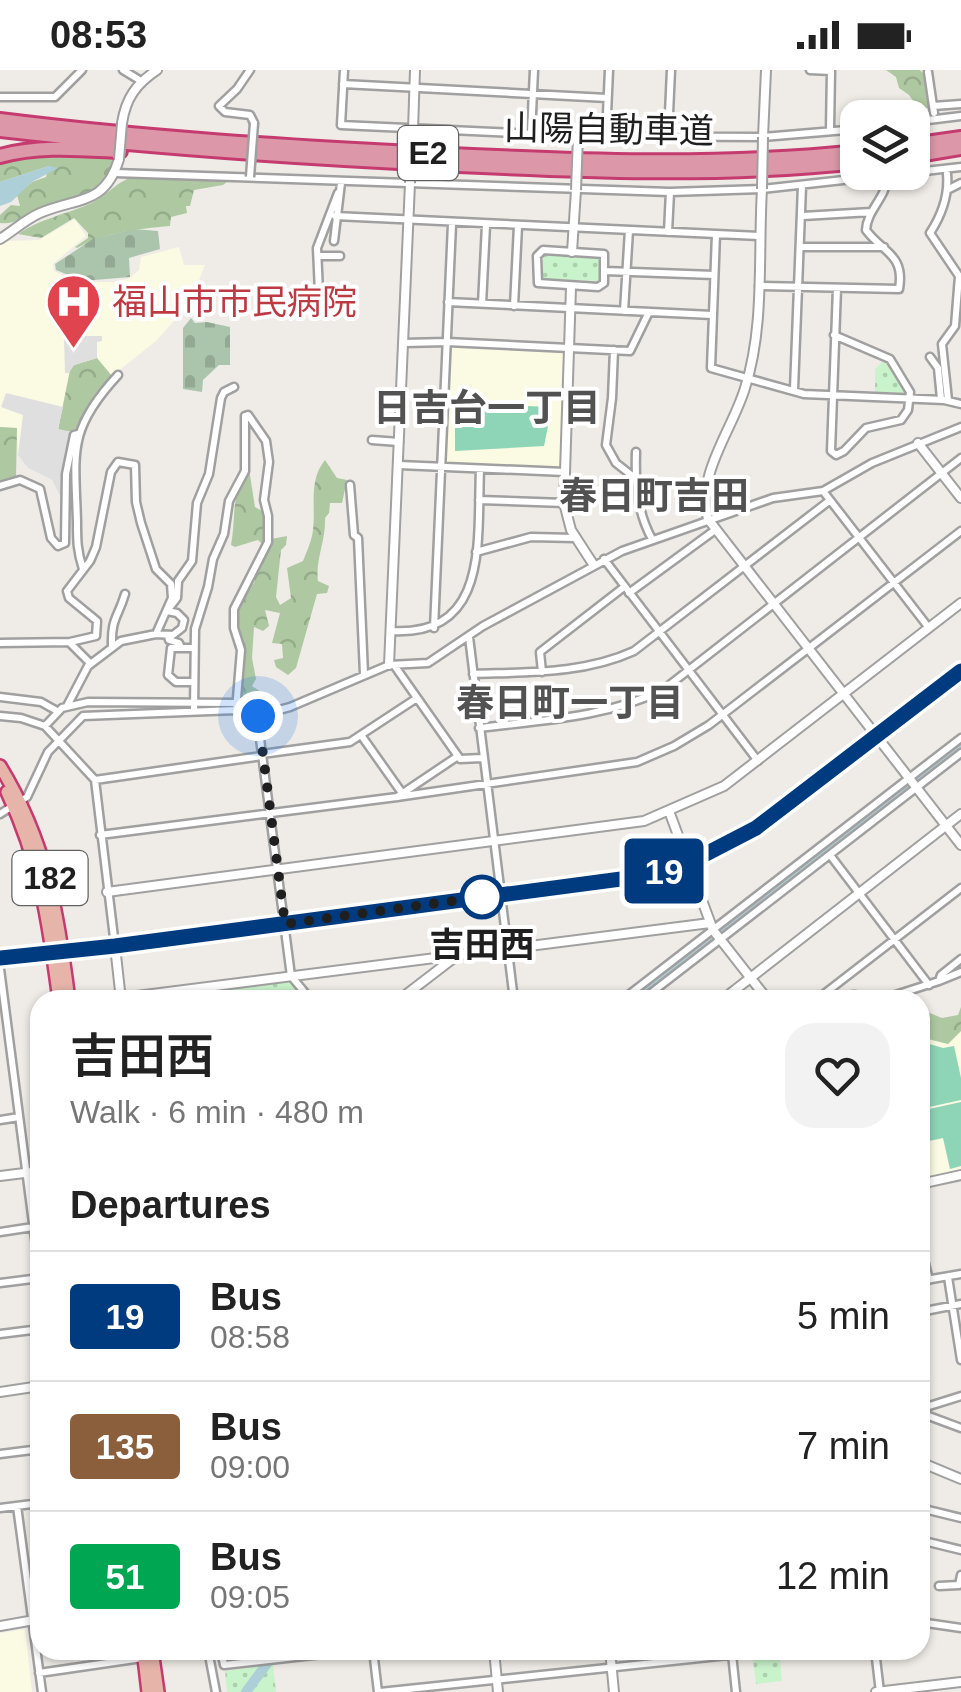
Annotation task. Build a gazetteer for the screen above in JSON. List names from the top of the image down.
{
  "streets": {
    "highway": ["山陽自動車道", "E2", "182"]
  },
  "districts": ["日吉台一丁目", "春日町吉田", "春日町一丁目"],
  "places": {
    "hospital": ["福山市市民病院"],
    "other": ["吉田西"]
  },
  "lines": ["bus line 19"],
  "page": {
    "status": "08:53",
    "on_map": "19",
    "heading": [
      ["吉田西", "Walk · 6 min · 480 m"],
      "Departures"
    ],
    "list": [
      {
        "mark": "19",
        "name": "Bus",
        "note": "08:58",
        "value": "5 min"
      },
      {
        "mark": "135",
        "name": "Bus",
        "note": "09:00",
        "value": "7 min"
      },
      {
        "mark": "51",
        "name": "Bus",
        "note": "09:05",
        "value": "12 min"
      }
    ]
  }
}
